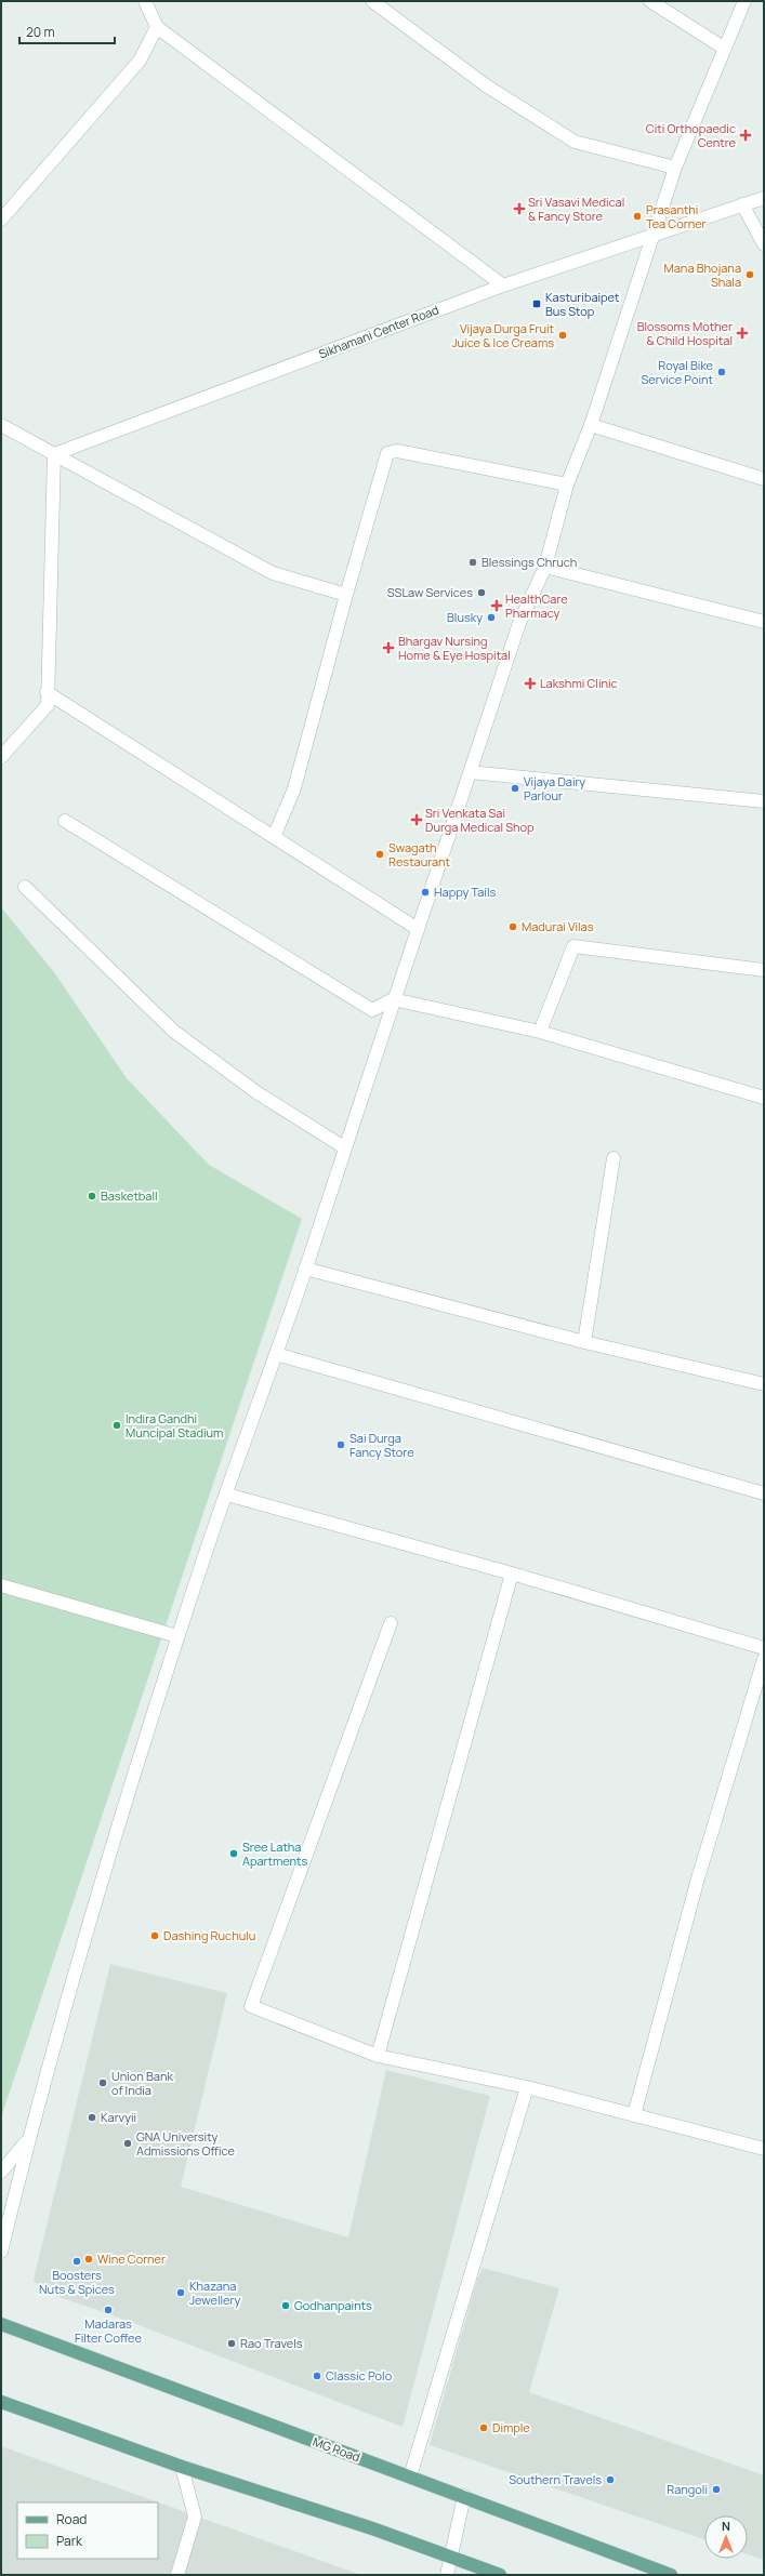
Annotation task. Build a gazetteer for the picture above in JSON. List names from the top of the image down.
{
  "streets": {
    "main road": ["MG Road"],
    "street": ["Sikhamani Center Road"]
  },
  "places": {
    "health": [
      "Citi Orthopaedic Centre",
      "Sri Vasavi Medical & Fancy Store",
      "Blossoms Mother & Child Hospital",
      "HealthCare Pharmacy",
      "Bhargav Nursing Home & Eye Hospital",
      "Lakshmi Clinic",
      "Sri Venkata Sai Durga Medical Shop"
    ],
    "other": [
      "Prasanthi Tea Corner",
      "Mana Bhojana Shala",
      "Vijaya Durga Fruit Juice & Ice Creams",
      "Royal Bike Service Point",
      "Blessings Chruch",
      "SSLaw Services",
      "Blusky",
      "Vijaya Dairy Parlour",
      "Swagath Restaurant",
      "Happy Tails",
      "Madurai Vilas",
      "Basketball",
      "Indira Gandhi Muncipal Stadium",
      "Sai Durga Fancy Store",
      "Sree Latha Apartments",
      "Dashing Ruchulu",
      "Union Bank of India",
      "Karvyii",
      "GNA University Admissions Office",
      "Wine Corner",
      "Boosters Nuts & Spices",
      "Khazana Jewellery",
      "Godhanpaints",
      "Madaras Filter Coffee",
      "Rao Travels",
      "Classic Polo",
      "Dimple",
      "Southern Travels",
      "Rangoli"
    ],
    "transit": ["Kasturibaipet Bus Stop"]
  },
  "legend": ["Road", "Park"],
  "scale_bar": "20 m",
  "north": "top"
}
